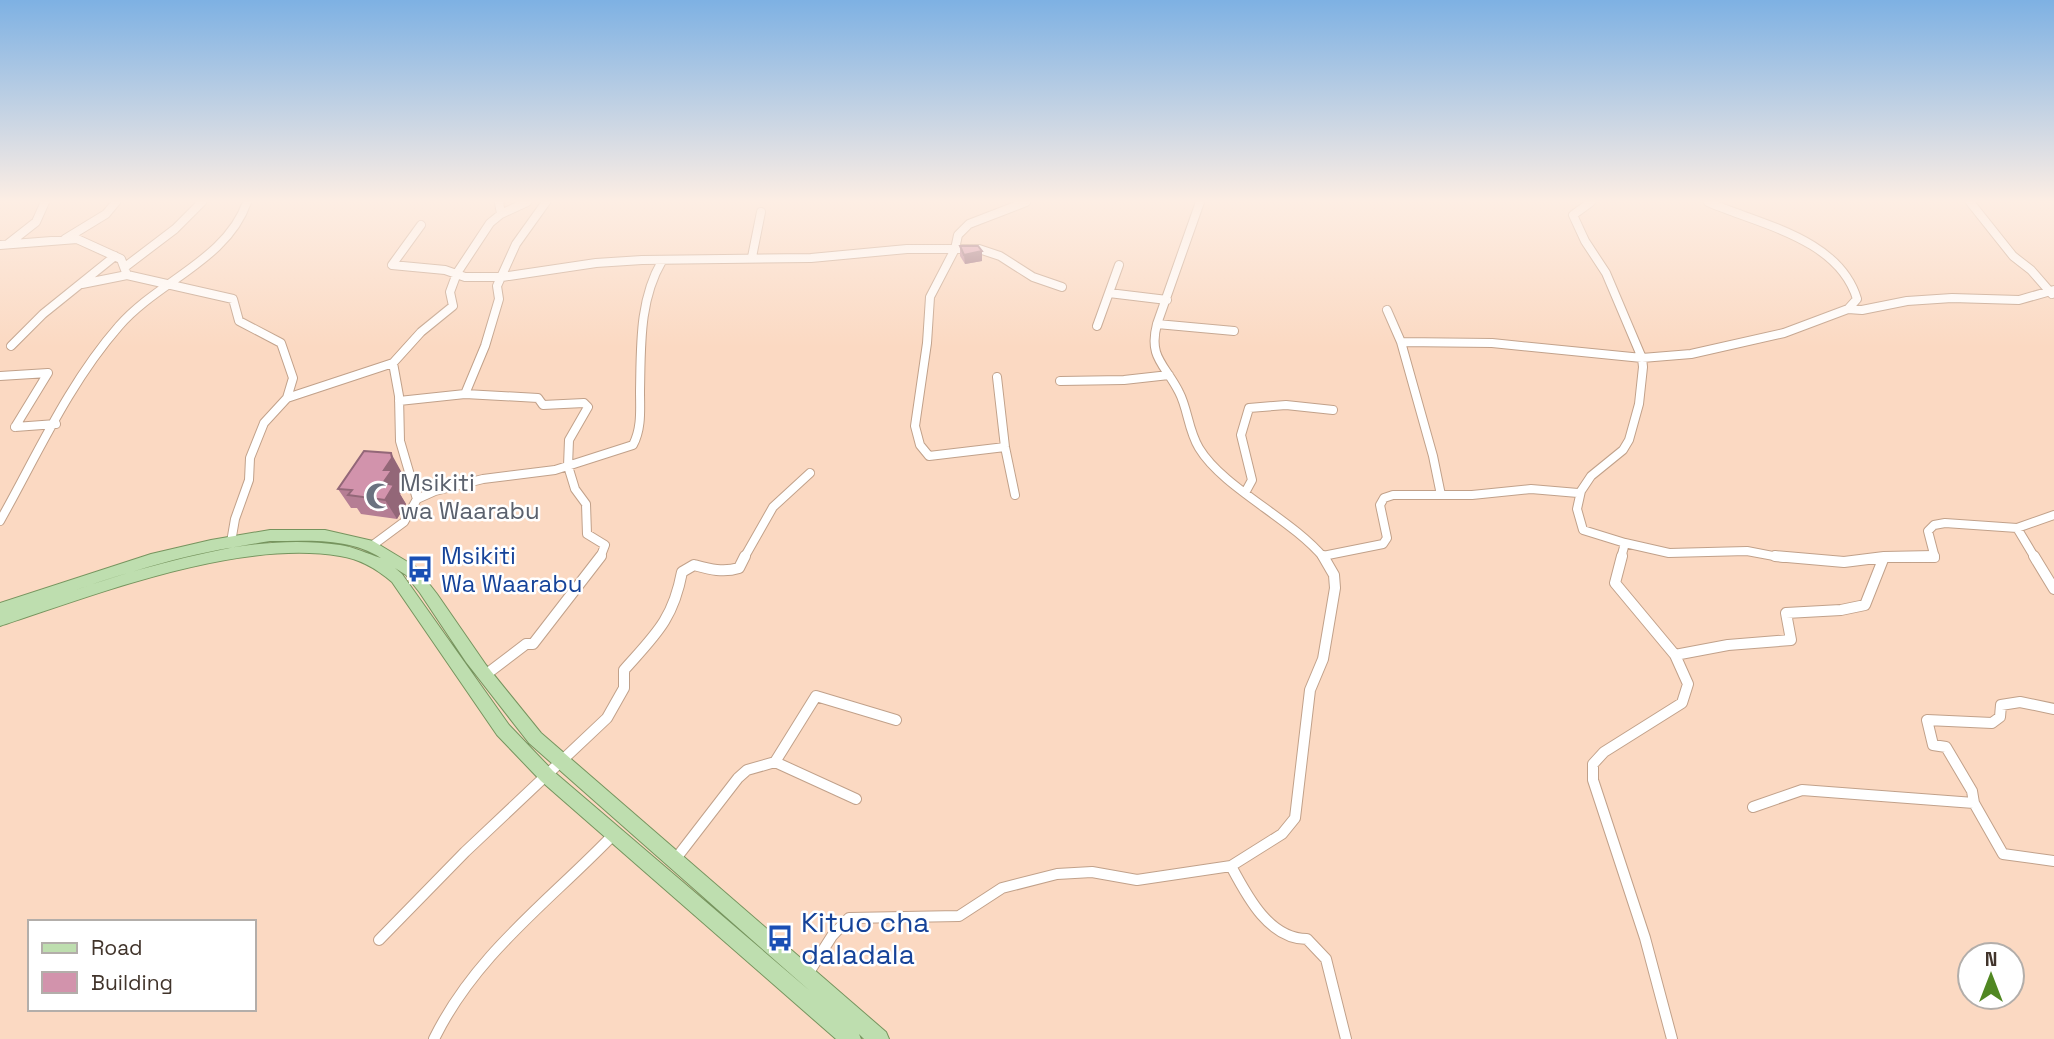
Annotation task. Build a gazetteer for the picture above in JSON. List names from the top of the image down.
{
  "places": {
    "mosque": ["Msikiti wa Waarabu"],
    "bus stop": ["Msikiti Wa Waarabu", "Kituo cha daladala"]
  },
  "legend": ["Road", "Building"],
  "north": "top"
}
